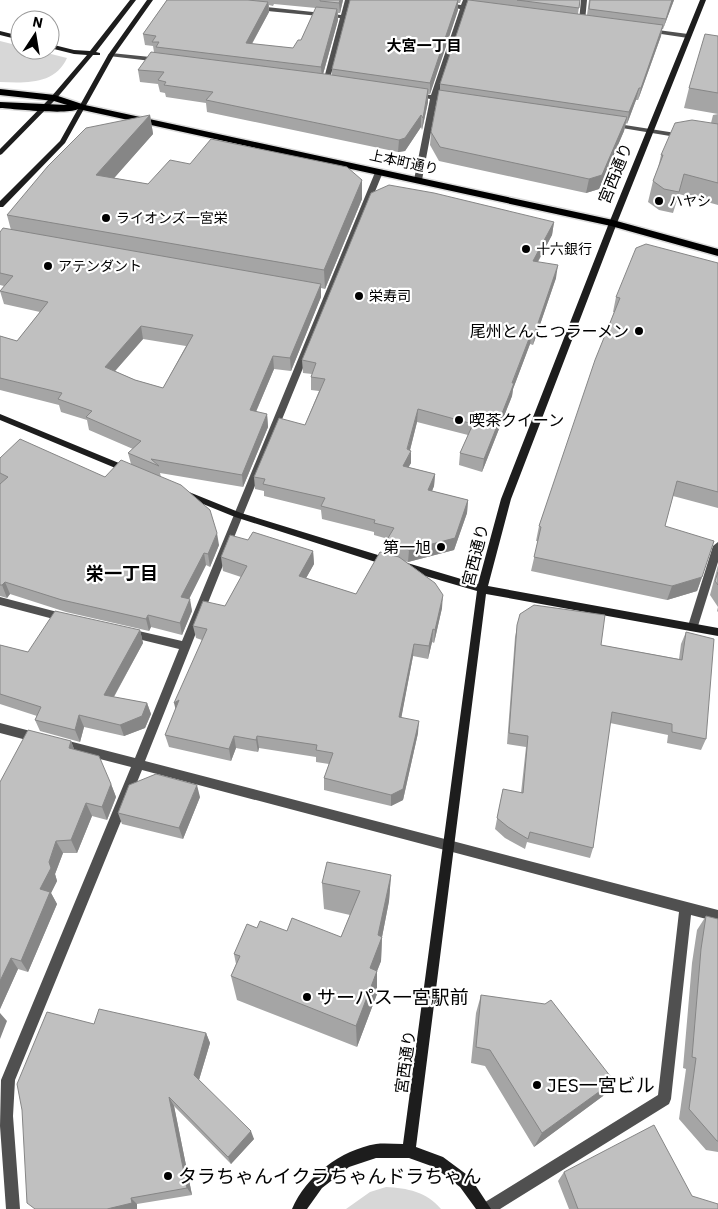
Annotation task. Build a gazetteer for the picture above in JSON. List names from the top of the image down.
{
  "streets": {
    "highway": ["上本町通り"],
    "street": ["宮西通り"]
  },
  "crossings": [
    ["上本町通り", "宮西通り"]
  ],
  "districts": ["大宮一丁目", "栄一丁目"],
  "places": [
    "ハヤシ",
    "ライオンズ一宮栄",
    "十六銀行",
    "アテンダント",
    "栄寿司",
    "尾州とんこつラーメン",
    "喫茶クイーン",
    "第一旭",
    "サーパス一宮駅前",
    "JES一宮ビル",
    "タラちゃんイクラちゃんドラちゃん"
  ],
  "north": "top"
}
